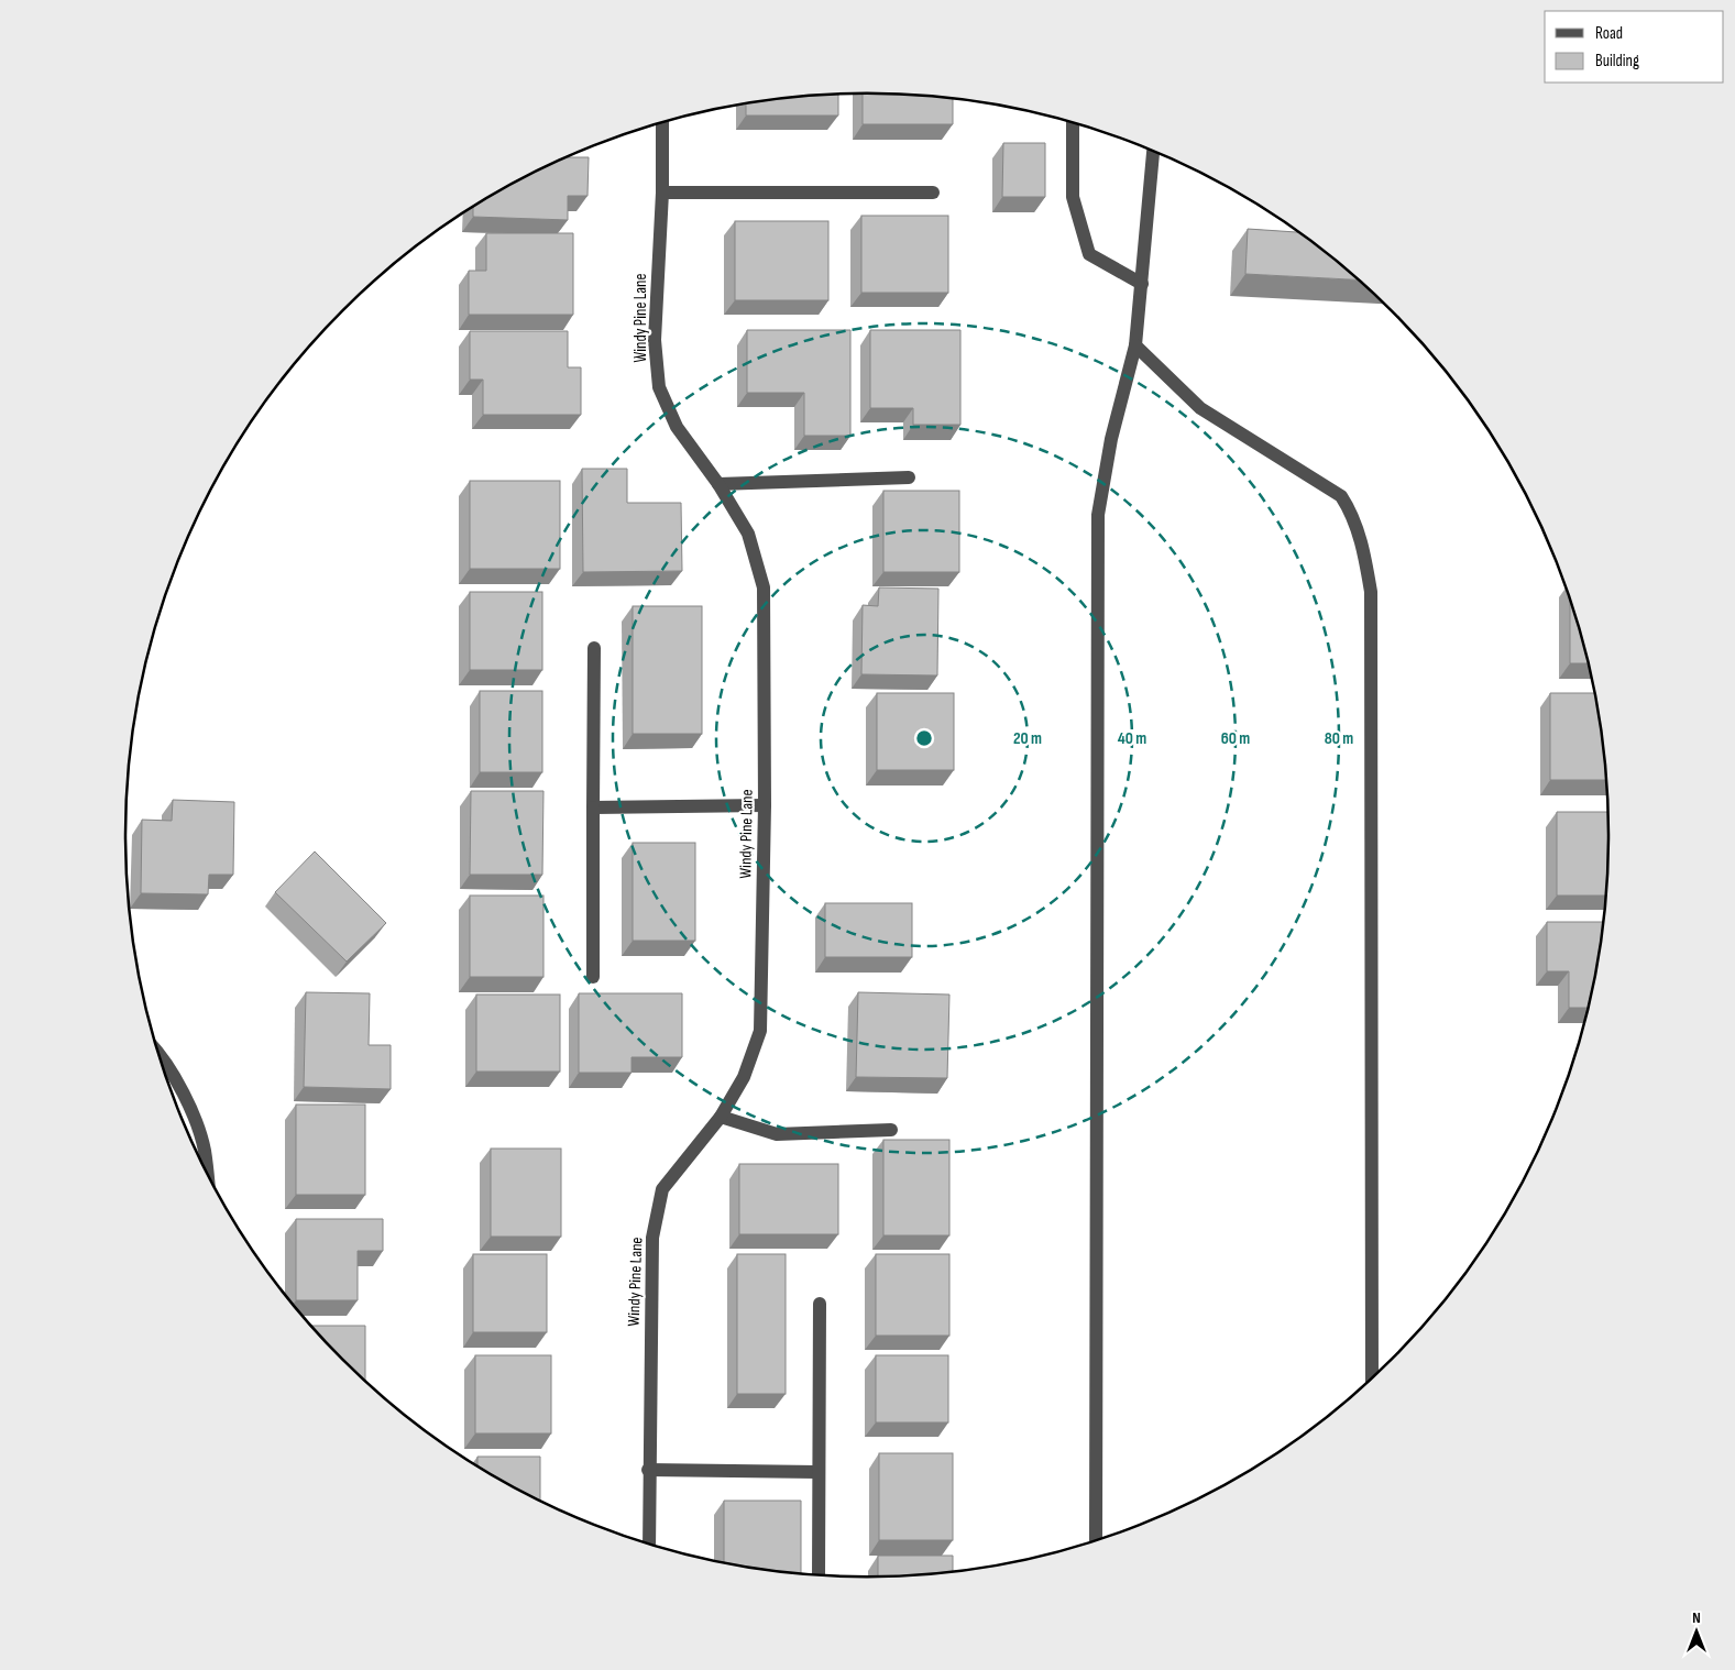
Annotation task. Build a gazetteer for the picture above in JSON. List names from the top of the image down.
{
  "streets": {
    "street": ["Windy Pine Lane"]
  },
  "legend": ["Road", "Building"],
  "north": "top",
  "rings": [
    "20 m",
    "40 m",
    "60 m",
    "80 m"
  ]
}
